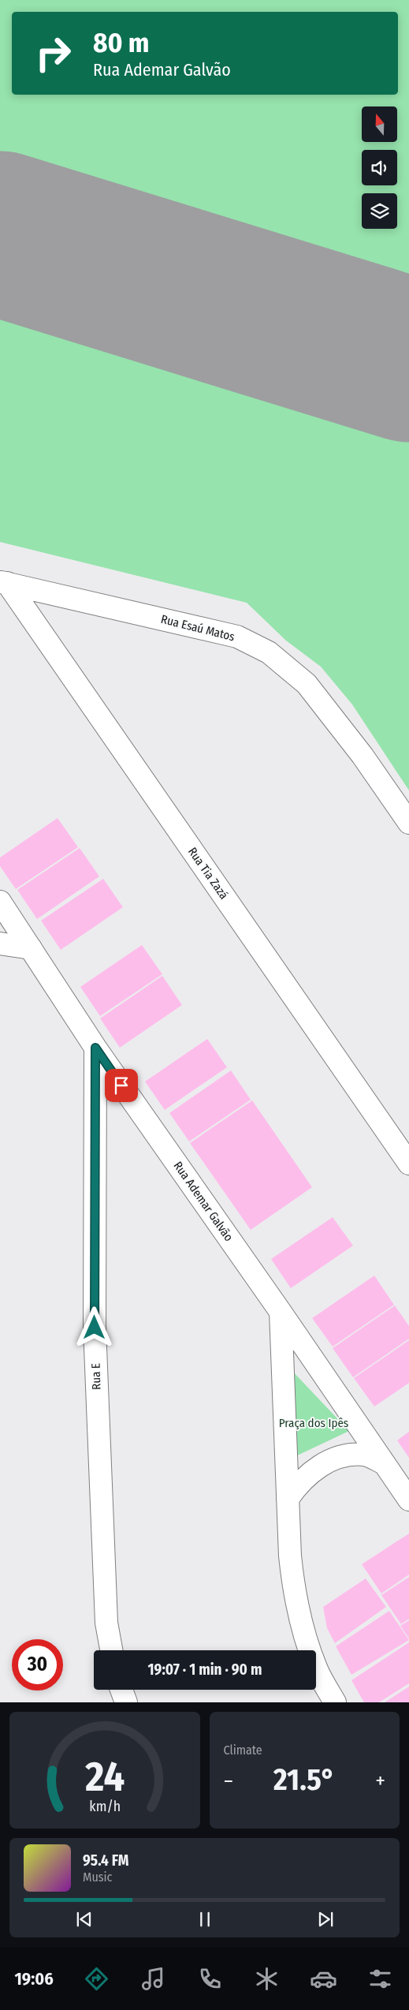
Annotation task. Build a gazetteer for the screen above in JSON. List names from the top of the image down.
{
  "streets": {
    "street": [
      "Rua Esaú Matos",
      "Rua Tia Zazá",
      "Rua Ademar Galvão",
      "Rua E"
    ]
  },
  "crossings": [
    ["Rua Esaú Matos", "Rua Tia Zazá"],
    ["Rua Ademar Galvão", "Rua E"]
  ],
  "parks": ["Praça dos Ipês"],
  "north": "top",
  "page": {
    "turn": ["80 m", "Rua Ademar Galvão"],
    "limit": "30",
    "trip": "19:07 · 1 min · 90 m",
    "tile": "Climate",
    "heat": ["−", "21.5°", "+"],
    "song": ["95.4 FM", "Music"],
    "tabs": "19:06",
    "gauge": ["24", "km/h"]
  }
}
